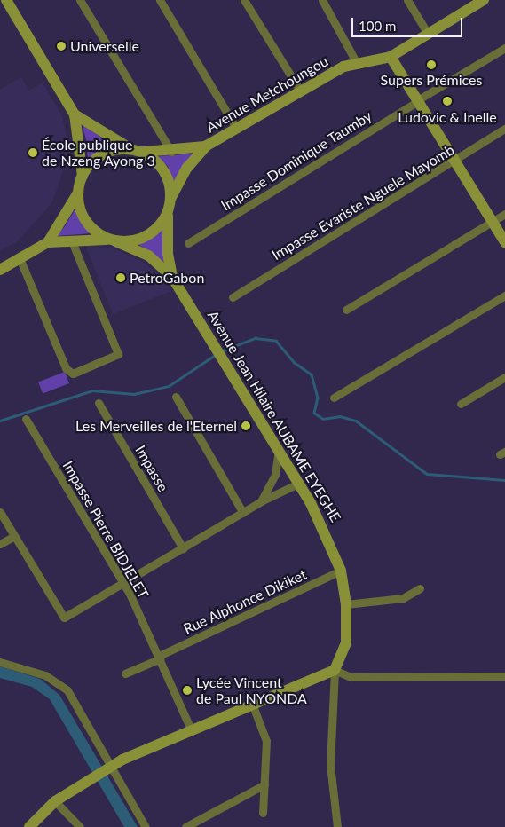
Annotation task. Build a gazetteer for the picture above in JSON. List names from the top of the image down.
{
  "streets": {
    "main road": ["Avenue Metchoungou", "Avenue Jean Hilaire AUBAME EYEGHE"],
    "street": [
      "Impasse Dominique Taumby",
      "Impasse Evariste Nguele Mayomb",
      "Impasse",
      "Impasse Pierre BIDJELET",
      "Rue Alphonce Dikiket"
    ]
  },
  "crossings": [
    ["Avenue Jean Hilaire AUBAME EYEGHE", "Rue Alphonce Dikiket"],
    ["Impasse Pierre BIDJELET", "Rue Alphonce Dikiket"]
  ],
  "places": [
    "Universelle",
    "Supers Prémices",
    "Ludovic & Inelle",
    "École publique de Nzeng Ayong 3",
    "PetroGabon",
    "Les Merveilles de l'Eternel",
    "Lycée Vincent de Paul NYONDA"
  ],
  "scale_bar": "100 m"
}
